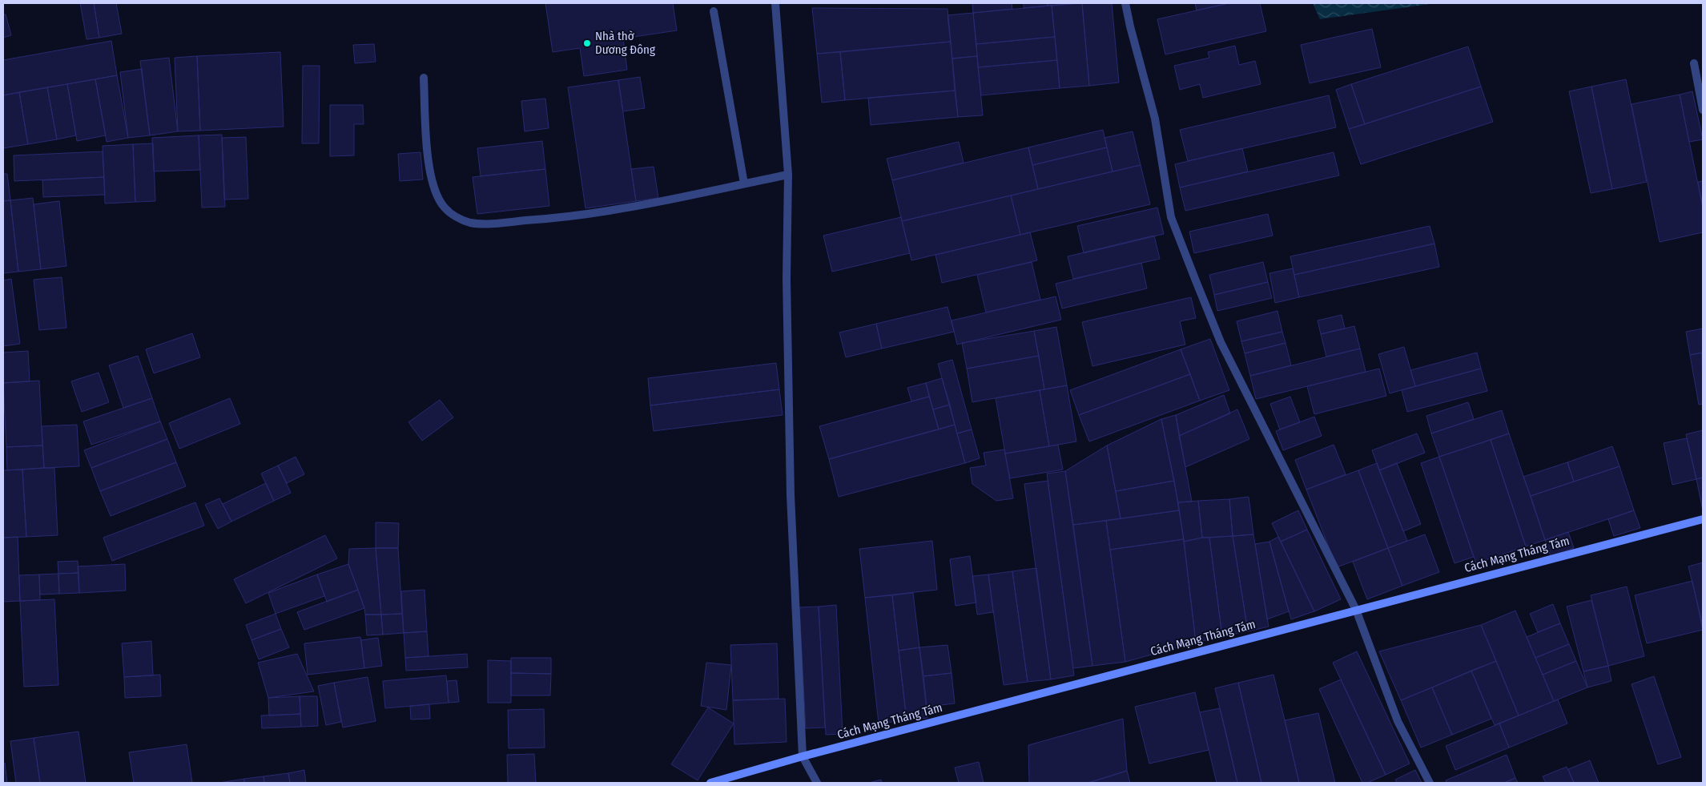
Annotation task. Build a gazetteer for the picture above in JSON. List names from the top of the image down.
{
  "streets": {
    "street": ["Cách Mạng Tháng Tám"]
  },
  "places": ["Nhà thờ Dương Đông"]
}
